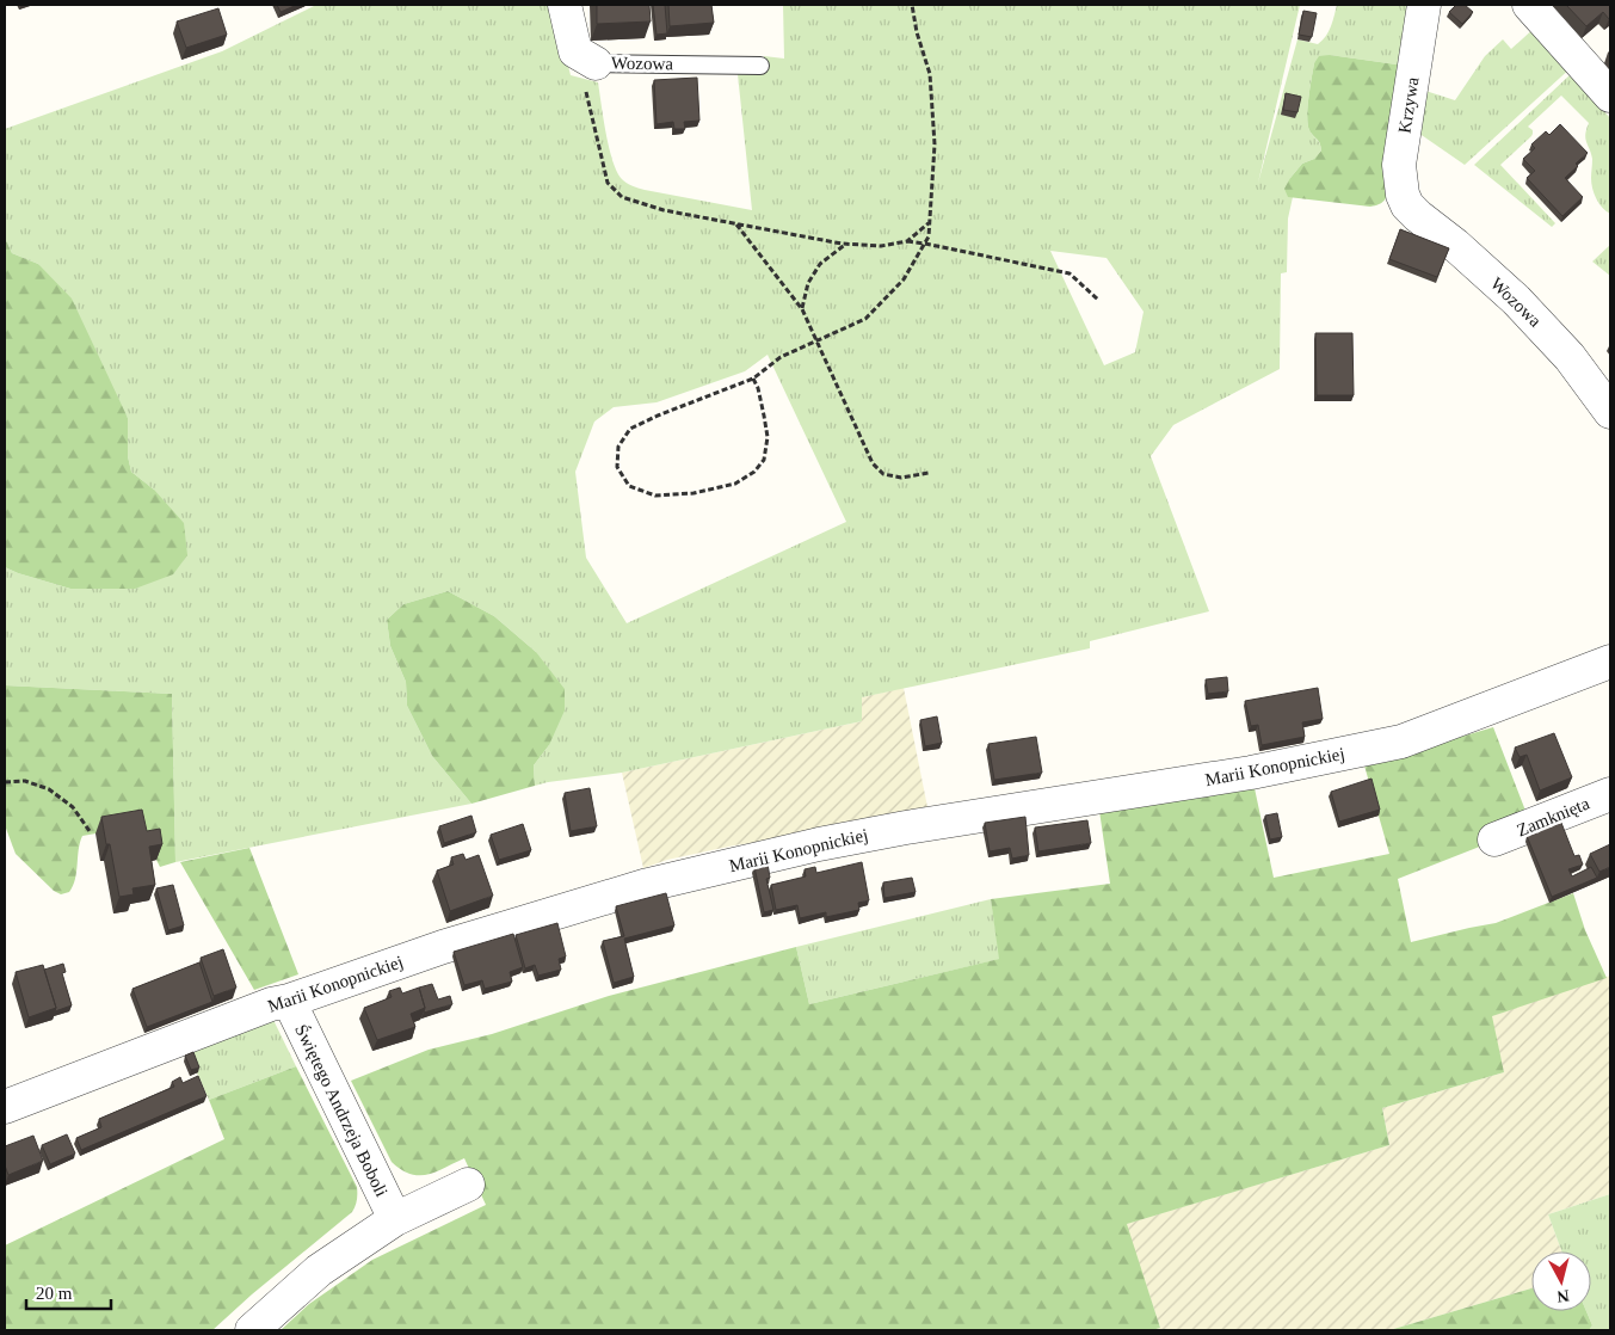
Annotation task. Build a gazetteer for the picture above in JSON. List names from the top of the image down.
{
  "streets": {
    "street": [
      "Wozowa",
      "Krzywa",
      "Marii Konopnickiej",
      "Zamknięta",
      "Świętego Andrzeja Boboli"
    ]
  },
  "crossings": [
    ["Wozowa", "Krzywa"],
    ["Marii Konopnickiej", "Świętego Andrzeja Boboli"]
  ],
  "scale_bar": "20 m",
  "north": "bottom"
}
